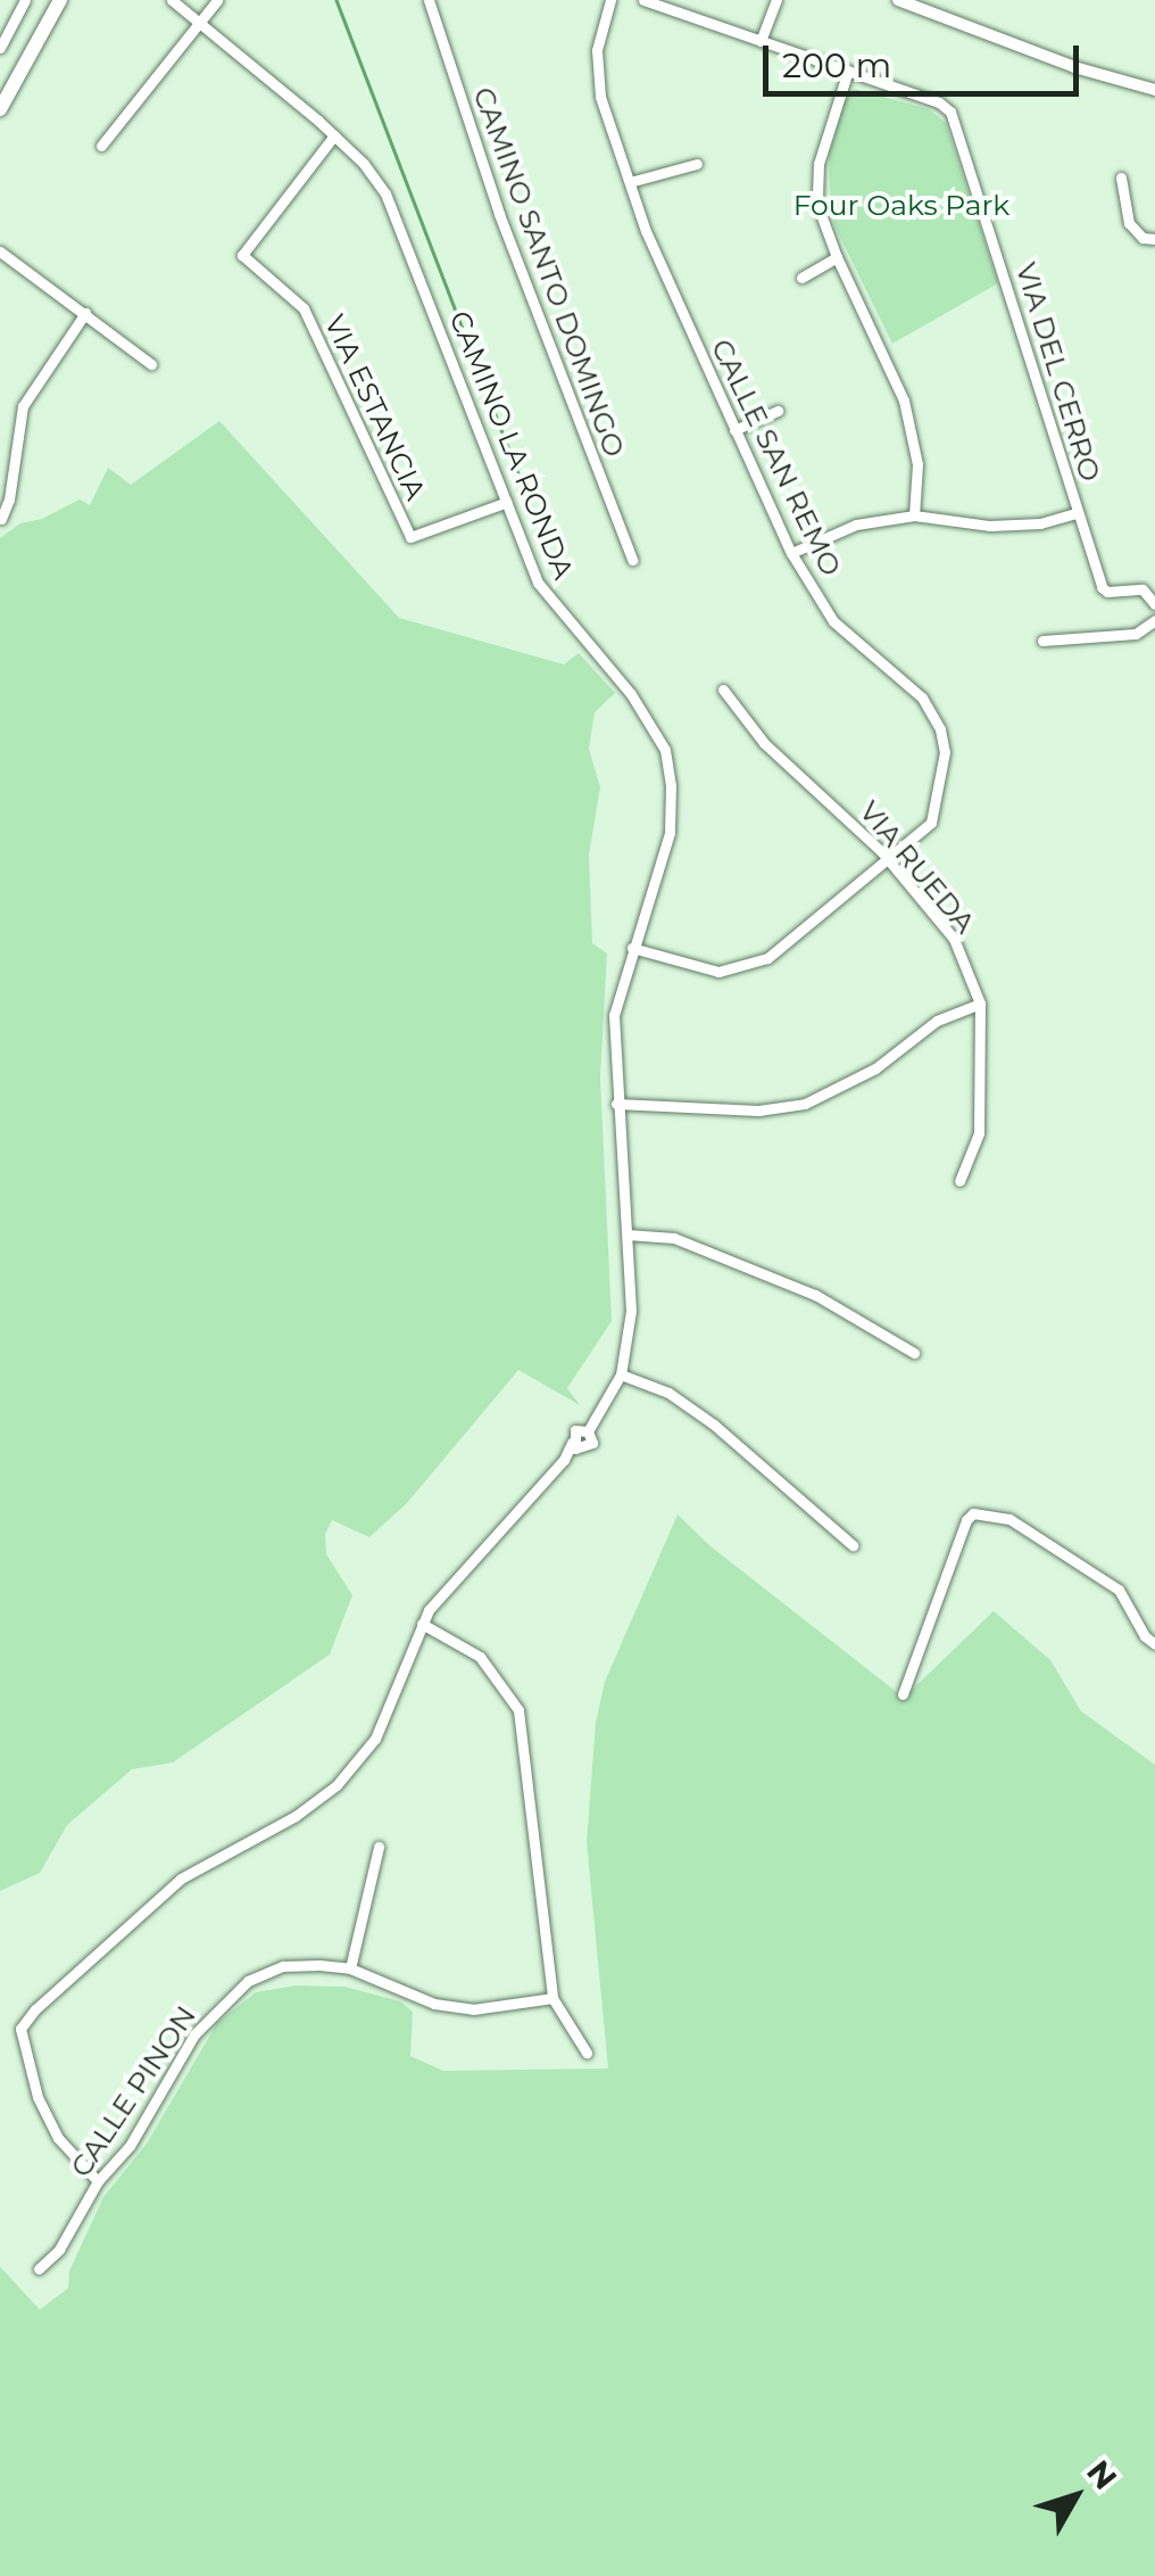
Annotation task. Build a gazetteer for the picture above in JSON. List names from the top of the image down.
{
  "streets": {
    "street": [
      "CAMINO SANTO DOMINGO",
      "VIA DEL CERRO",
      "VIA ESTANCIA",
      "CAMINO LA RONDA",
      "CALLE SAN REMO",
      "VIA RUEDA",
      "CALLE PINON"
    ]
  },
  "crossings": [
    ["VIA ESTANCIA", "CAMINO LA RONDA"],
    ["CAMINO LA RONDA", "CALLE SAN REMO"],
    ["CAMINO LA RONDA", "CALLE PINON"],
    ["CALLE SAN REMO", "VIA RUEDA"]
  ],
  "parks": ["Four Oaks Park"],
  "scale_bar": "200 m",
  "north": "top right"
}
